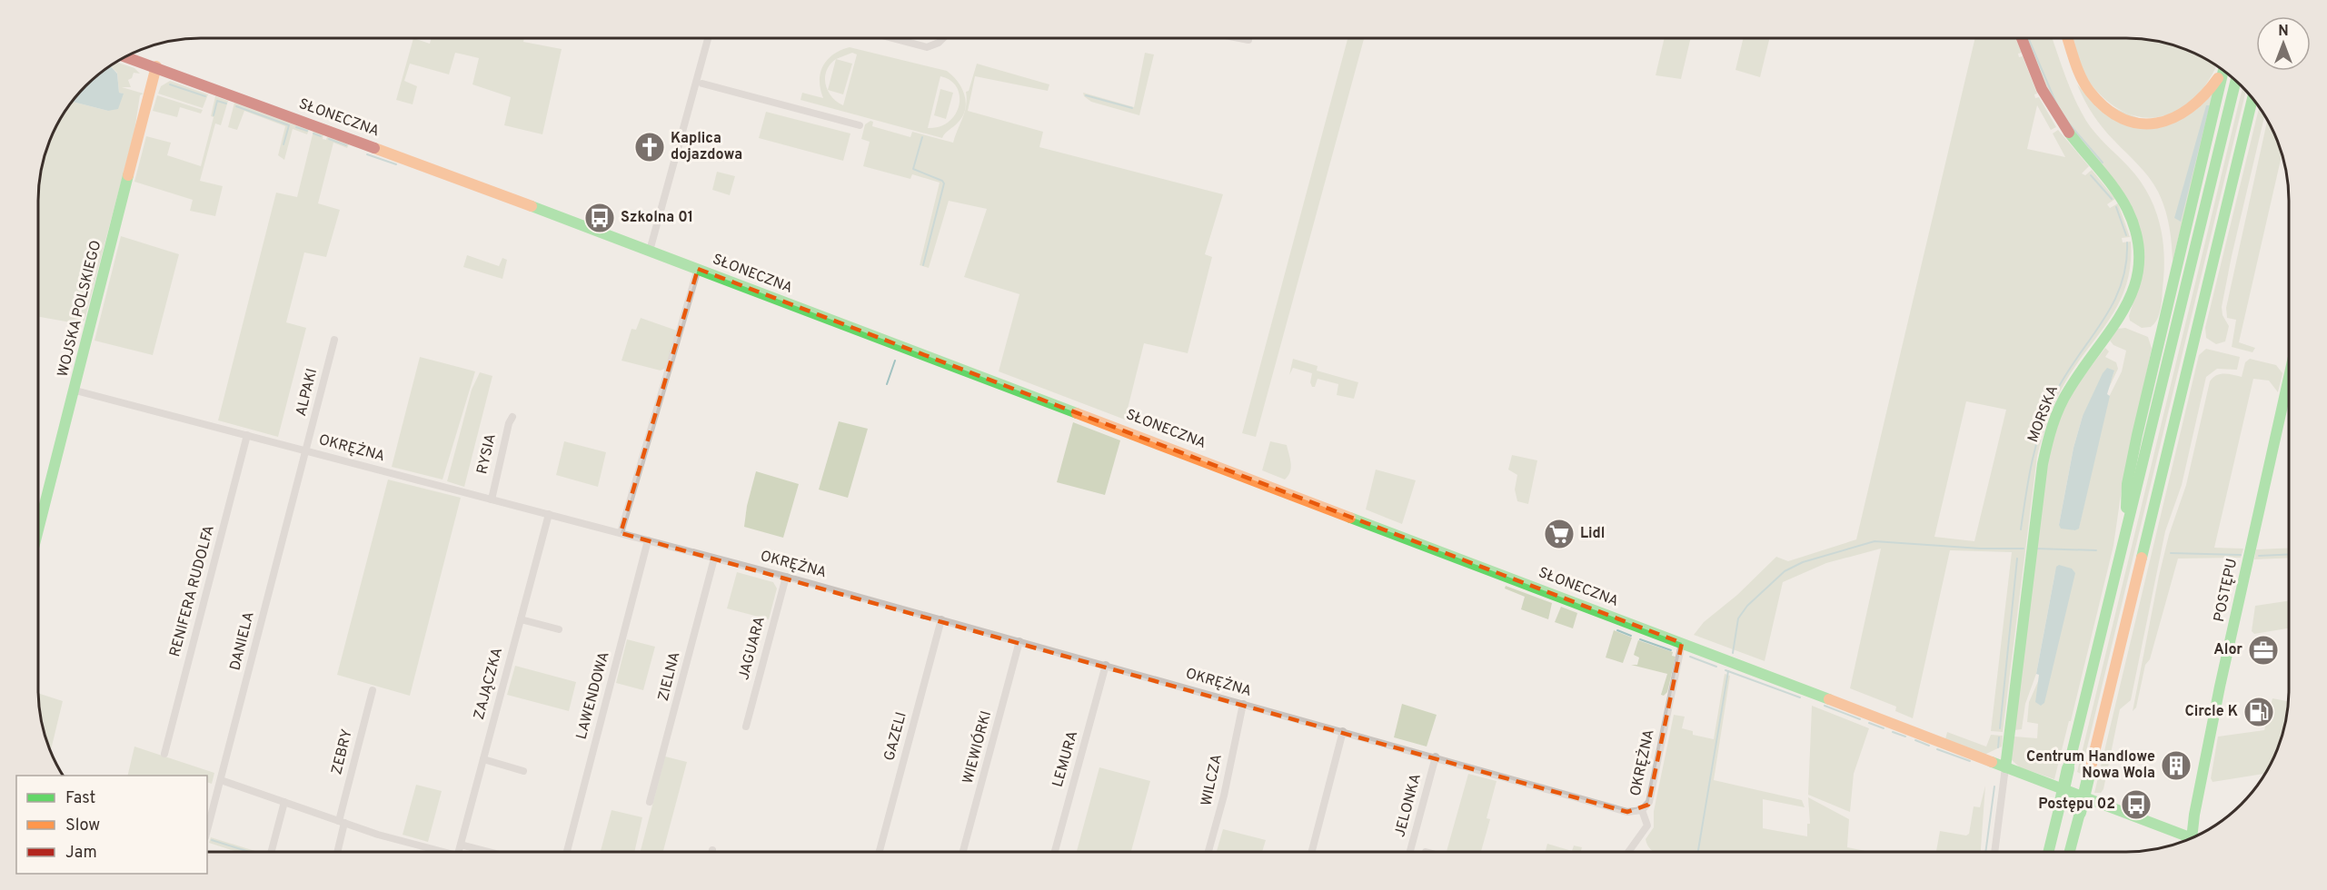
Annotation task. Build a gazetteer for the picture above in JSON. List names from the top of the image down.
{
  "streets": {
    "main road": [
      "SŁONECZNA",
      "WOJSKA POLSKIEGO",
      "MORSKA",
      "POSTĘPU"
    ],
    "street": [
      "ALPAKI",
      "OKRĘŻNA",
      "RYSIA",
      "RENIFERA RUDOLFA",
      "DANIELA",
      "JAGUARA",
      "ZIELNA",
      "ZAJĄCZKA",
      "LAWENDOWA",
      "GAZELI",
      "WIEWIÓRKI",
      "ZEBRY",
      "LEMURA",
      "WILCZA",
      "JELONKA"
    ]
  },
  "crossings": [
    ["SŁONECZNA", "WOJSKA POLSKIEGO"],
    ["SŁONECZNA", "MORSKA"],
    ["SŁONECZNA", "OKRĘŻNA"],
    ["WOJSKA POLSKIEGO", "OKRĘŻNA"],
    ["ALPAKI", "OKRĘŻNA"],
    ["ALPAKI", "DANIELA"],
    ["OKRĘŻNA", "RYSIA"],
    ["OKRĘŻNA", "RENIFERA RUDOLFA"],
    ["OKRĘŻNA", "DANIELA"],
    ["OKRĘŻNA", "JAGUARA"],
    ["OKRĘŻNA", "ZIELNA"],
    ["OKRĘŻNA", "ZAJĄCZKA"],
    ["OKRĘŻNA", "LAWENDOWA"],
    ["OKRĘŻNA", "GAZELI"],
    ["OKRĘŻNA", "WIEWIÓRKI"],
    ["OKRĘŻNA", "LEMURA"],
    ["OKRĘŻNA", "WILCZA"],
    ["OKRĘŻNA", "JELONKA"]
  ],
  "places": {
    "church": ["Kaplica dojazdowa"],
    "bus stop": ["Szkolna 01", "Postępu 02"],
    "supermarket": ["Lidl"],
    "office": ["Alor"],
    "fuel station": ["Circle K"],
    "building": ["Centrum Handlowe Nowa Wola"]
  },
  "legend": ["Fast", "Slow", "Jam"],
  "north": "top"
}
